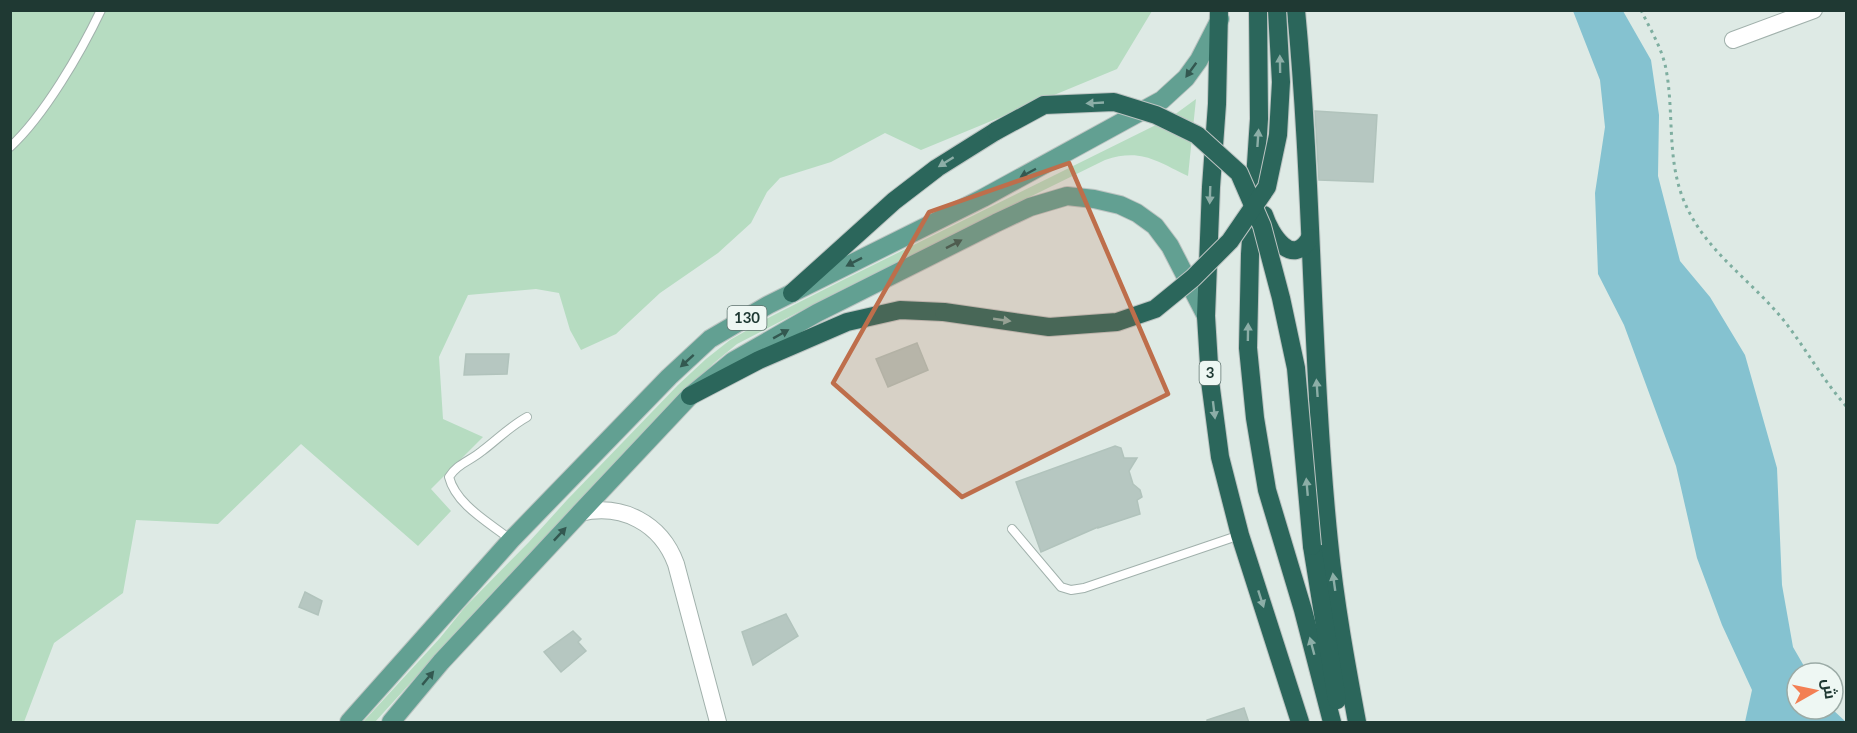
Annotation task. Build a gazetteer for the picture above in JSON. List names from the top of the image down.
{
  "streets": {
    "highway": ["3"],
    "main road": ["130"]
  },
  "crossings": [
    ["130", "3"]
  ],
  "north": "right"
}
